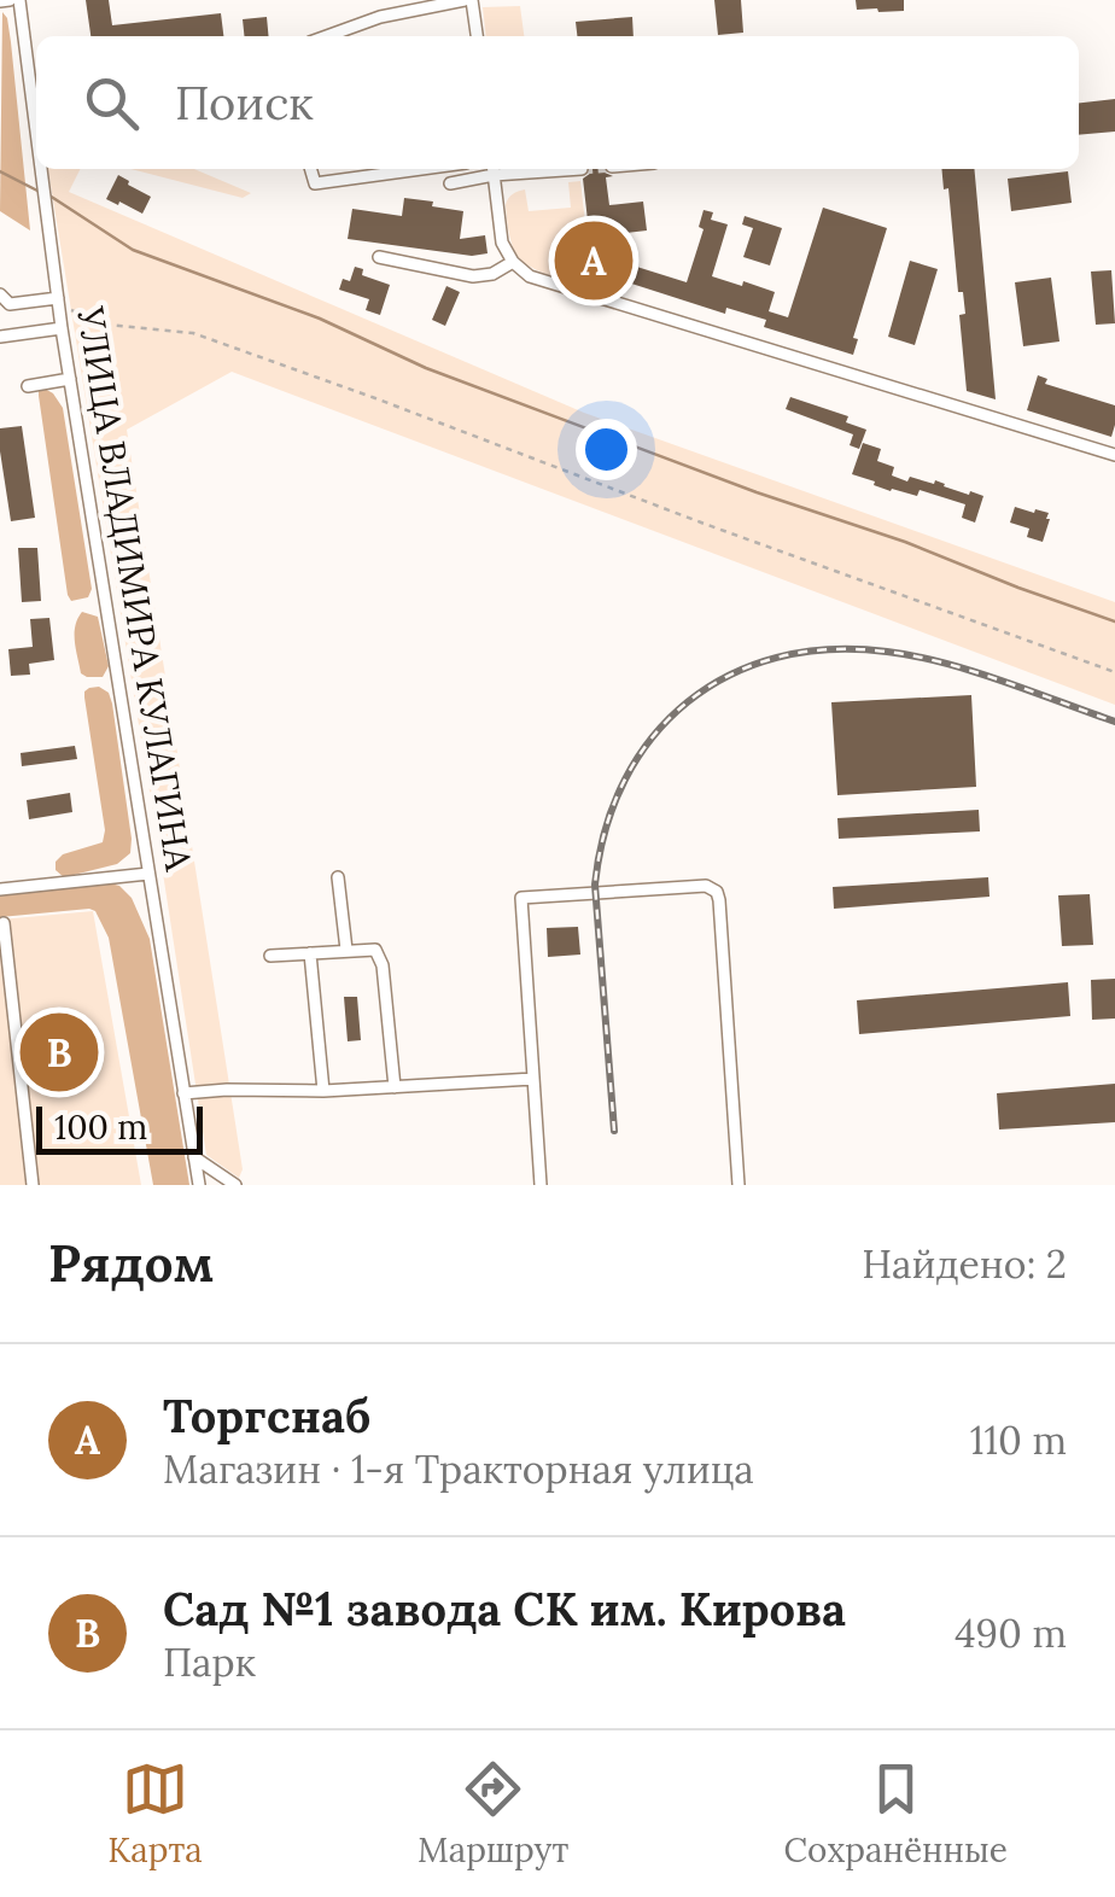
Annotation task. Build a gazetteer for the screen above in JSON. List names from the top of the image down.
{
  "streets": {
    "street": ["УЛИЦА ВЛАДИМИРА КУЛАГИНА"]
  },
  "scale_bar": "100 m",
  "page": {
    "search": "Поиск",
    "pins": ["A", "B"],
    "scale": "100 m",
    "heading": ["Рядом", "Найдено: 2"],
    "list": [
      {
        "mark": "A",
        "name": "Торгснаб",
        "note": "Магазин · 1-я Тракторная улица",
        "value": "110 m"
      },
      {
        "mark": "B",
        "name": "Сад №1 завода СК им. Кирова",
        "note": "Парк",
        "value": "490 m"
      }
    ],
    "nav": ["Карта", "Маршрут", "Сохранённые"]
  }
}
